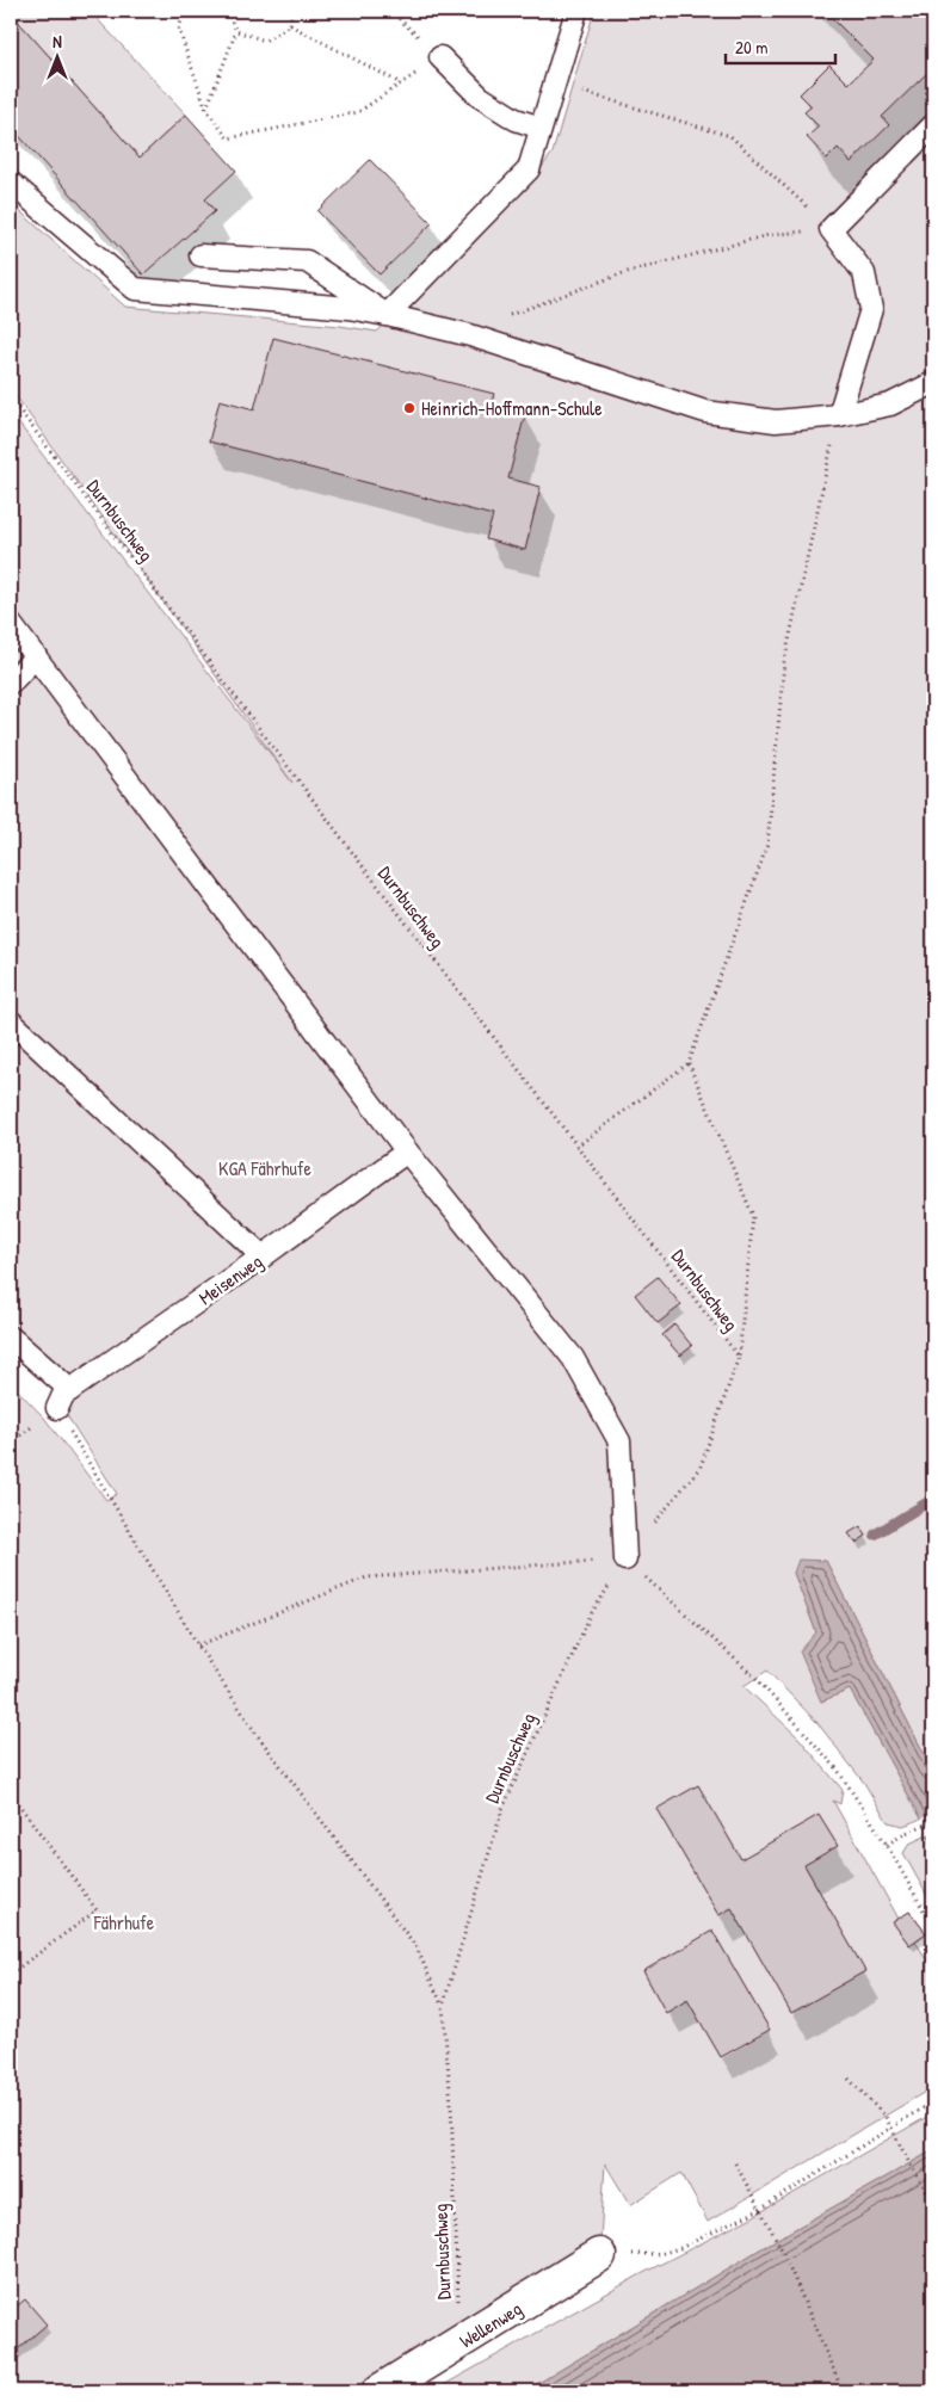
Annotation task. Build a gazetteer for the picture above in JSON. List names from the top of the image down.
{
  "streets": {
    "street": ["Wellenweg"],
    "lane": ["Meisenweg"],
    "path": ["Durnbuschweg"]
  },
  "crossings": [
    ["Durnbuschweg", "Wellenweg"]
  ],
  "parks": ["KGA Fährhufe", "Fährhufe"],
  "places": ["Heinrich-Hoffmann-Schule"],
  "scale_bar": "20 m",
  "north": "top"
}
